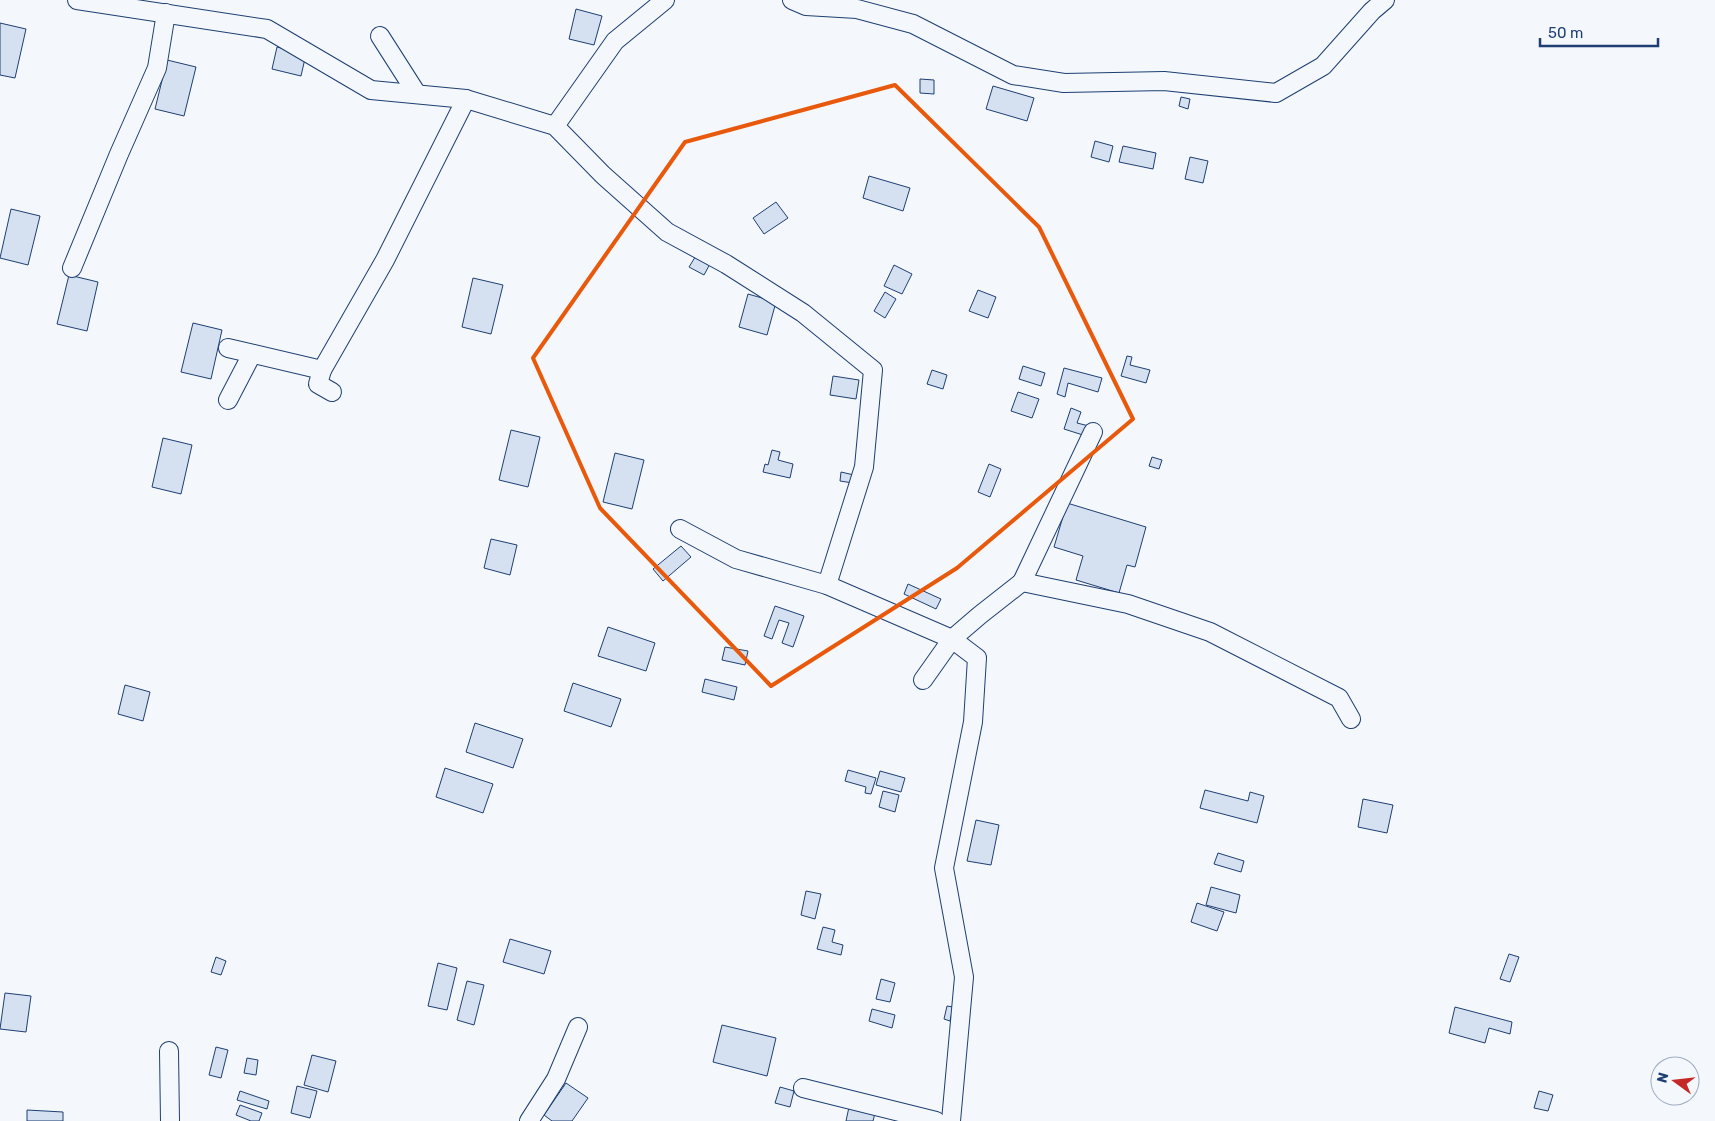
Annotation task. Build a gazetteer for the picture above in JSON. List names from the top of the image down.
{
  "scale_bar": "50 m",
  "north": "left"
}
